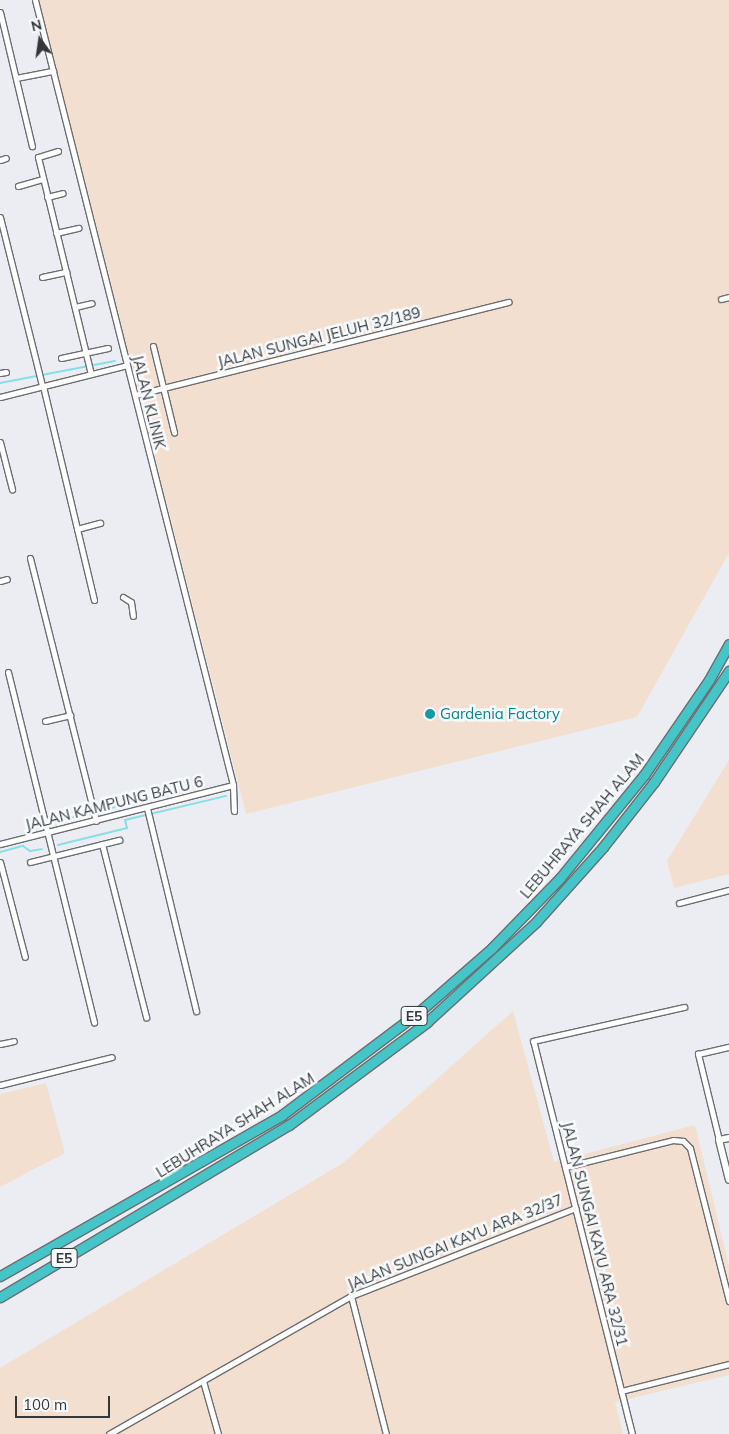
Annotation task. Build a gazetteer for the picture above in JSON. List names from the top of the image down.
{
  "streets": {
    "highway": ["LEBUHRAYA SHAH ALAM", "E5"],
    "street": [
      "JALAN SUNGAI JELUH 32/189",
      "JALAN KLINIK",
      "JALAN KAMPUNG BATU 6",
      "JALAN SUNGAI KAYU ARA 32/31",
      "JALAN SUNGAI KAYU ARA 32/37"
    ]
  },
  "crossings": [
    ["JALAN SUNGAI JELUH 32/189", "JALAN KLINIK"],
    ["JALAN KLINIK", "JALAN KAMPUNG BATU 6"],
    ["JALAN SUNGAI KAYU ARA 32/31", "JALAN SUNGAI KAYU ARA 32/37"]
  ],
  "places": ["Gardenia Factory"],
  "scale_bar": "100 m",
  "north": "top"
}
